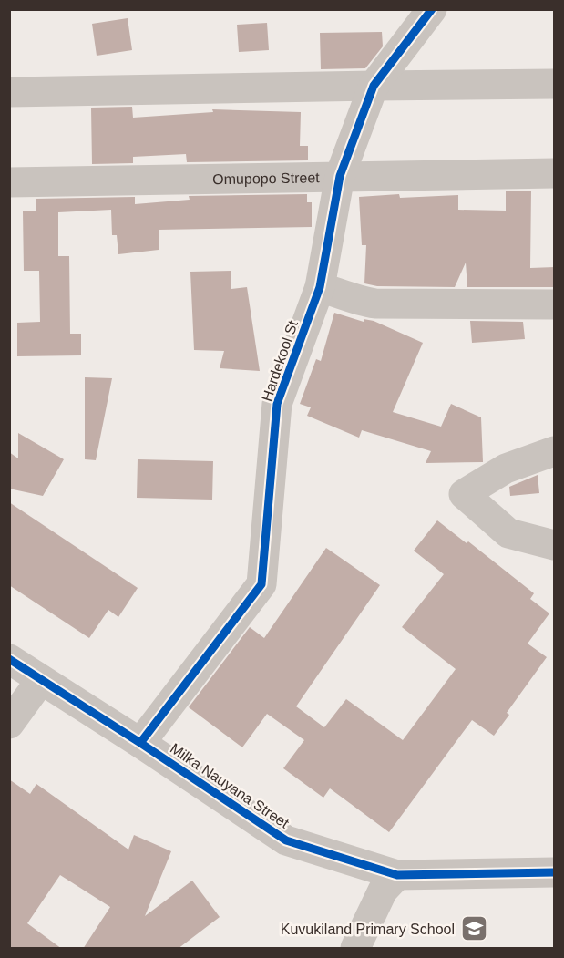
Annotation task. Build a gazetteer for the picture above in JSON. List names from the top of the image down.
{
  "streets": {
    "street": ["Omupopo Street", "Hardekool St", "Milka Nauyana Street"]
  },
  "crossings": [
    ["Omupopo Street", "Hardekool St"],
    ["Hardekool St", "Milka Nauyana Street"]
  ],
  "places": {
    "school or university": ["Kuvukiland Primary School"]
  }
}
